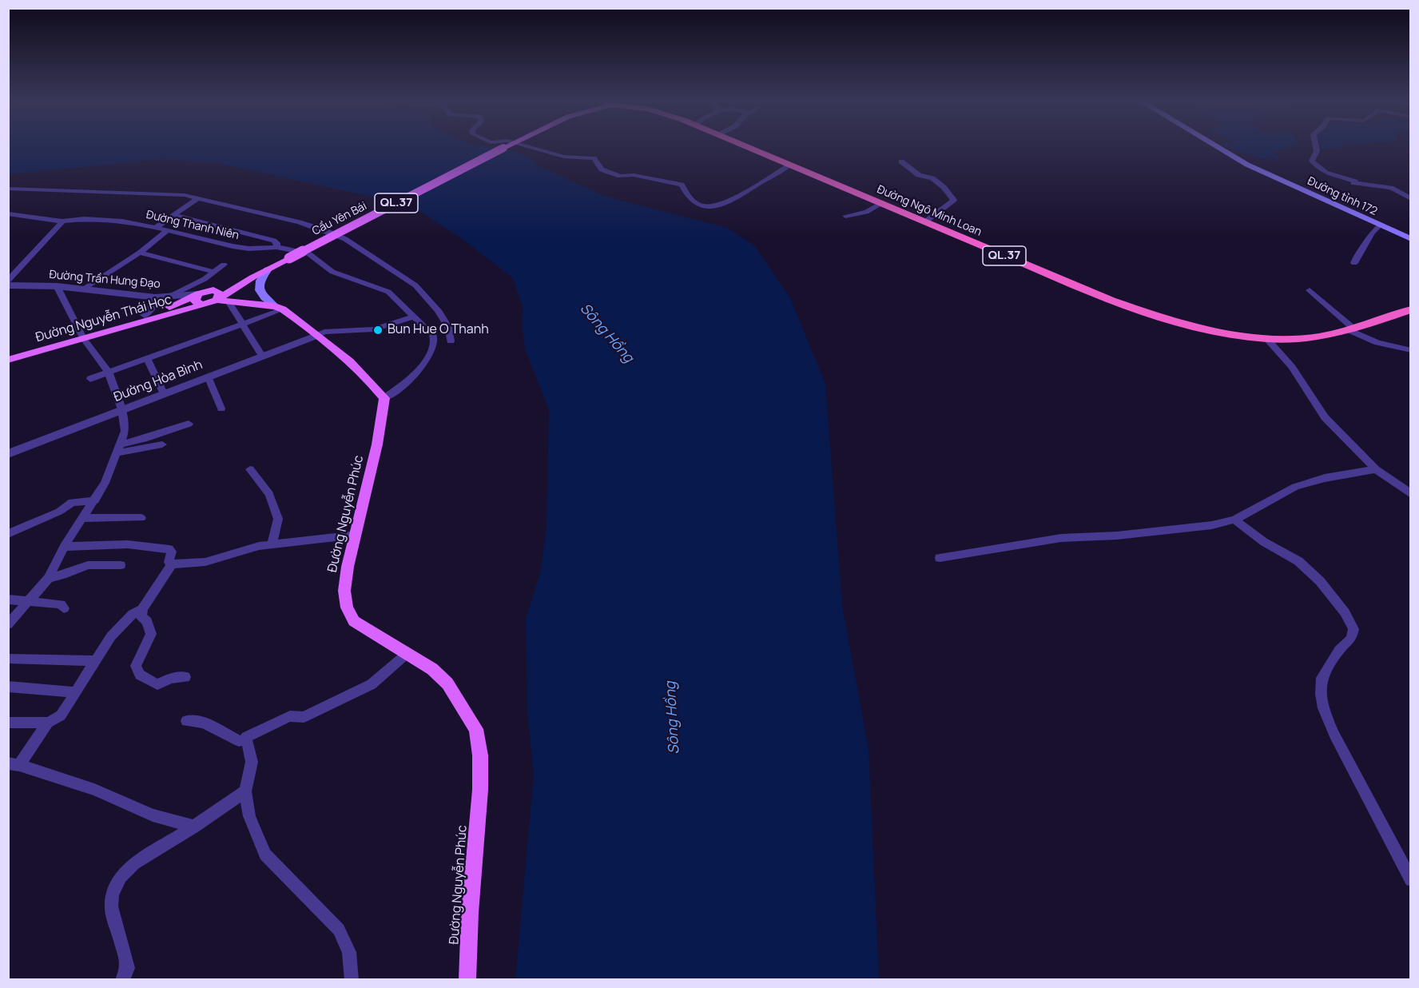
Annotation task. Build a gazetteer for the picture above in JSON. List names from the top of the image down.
{
  "streets": {
    "highway": ["QL.37", "Đường Ngô Minh Loan"],
    "main road": [
      "Đường tỉnh 172",
      "Cầu Yên Bái",
      "Đường Nguyễn Thái Học",
      "Đường Nguyễn Phúc"
    ],
    "street": ["Đường Thanh Niên", "Đường Trần Hưng Đạo", "Đường Hòa Bình"]
  },
  "crossings": [
    ["Cầu Yên Bái", "Đường Nguyễn Thái Học"],
    ["Đường Thanh Niên", "Đường Nguyễn Phúc"],
    ["Đường Trần Hưng Đạo", "Đường Nguyễn Thái Học"]
  ],
  "water": ["Sông Hồng"],
  "places": ["Bun Hue O Thanh"]
}
